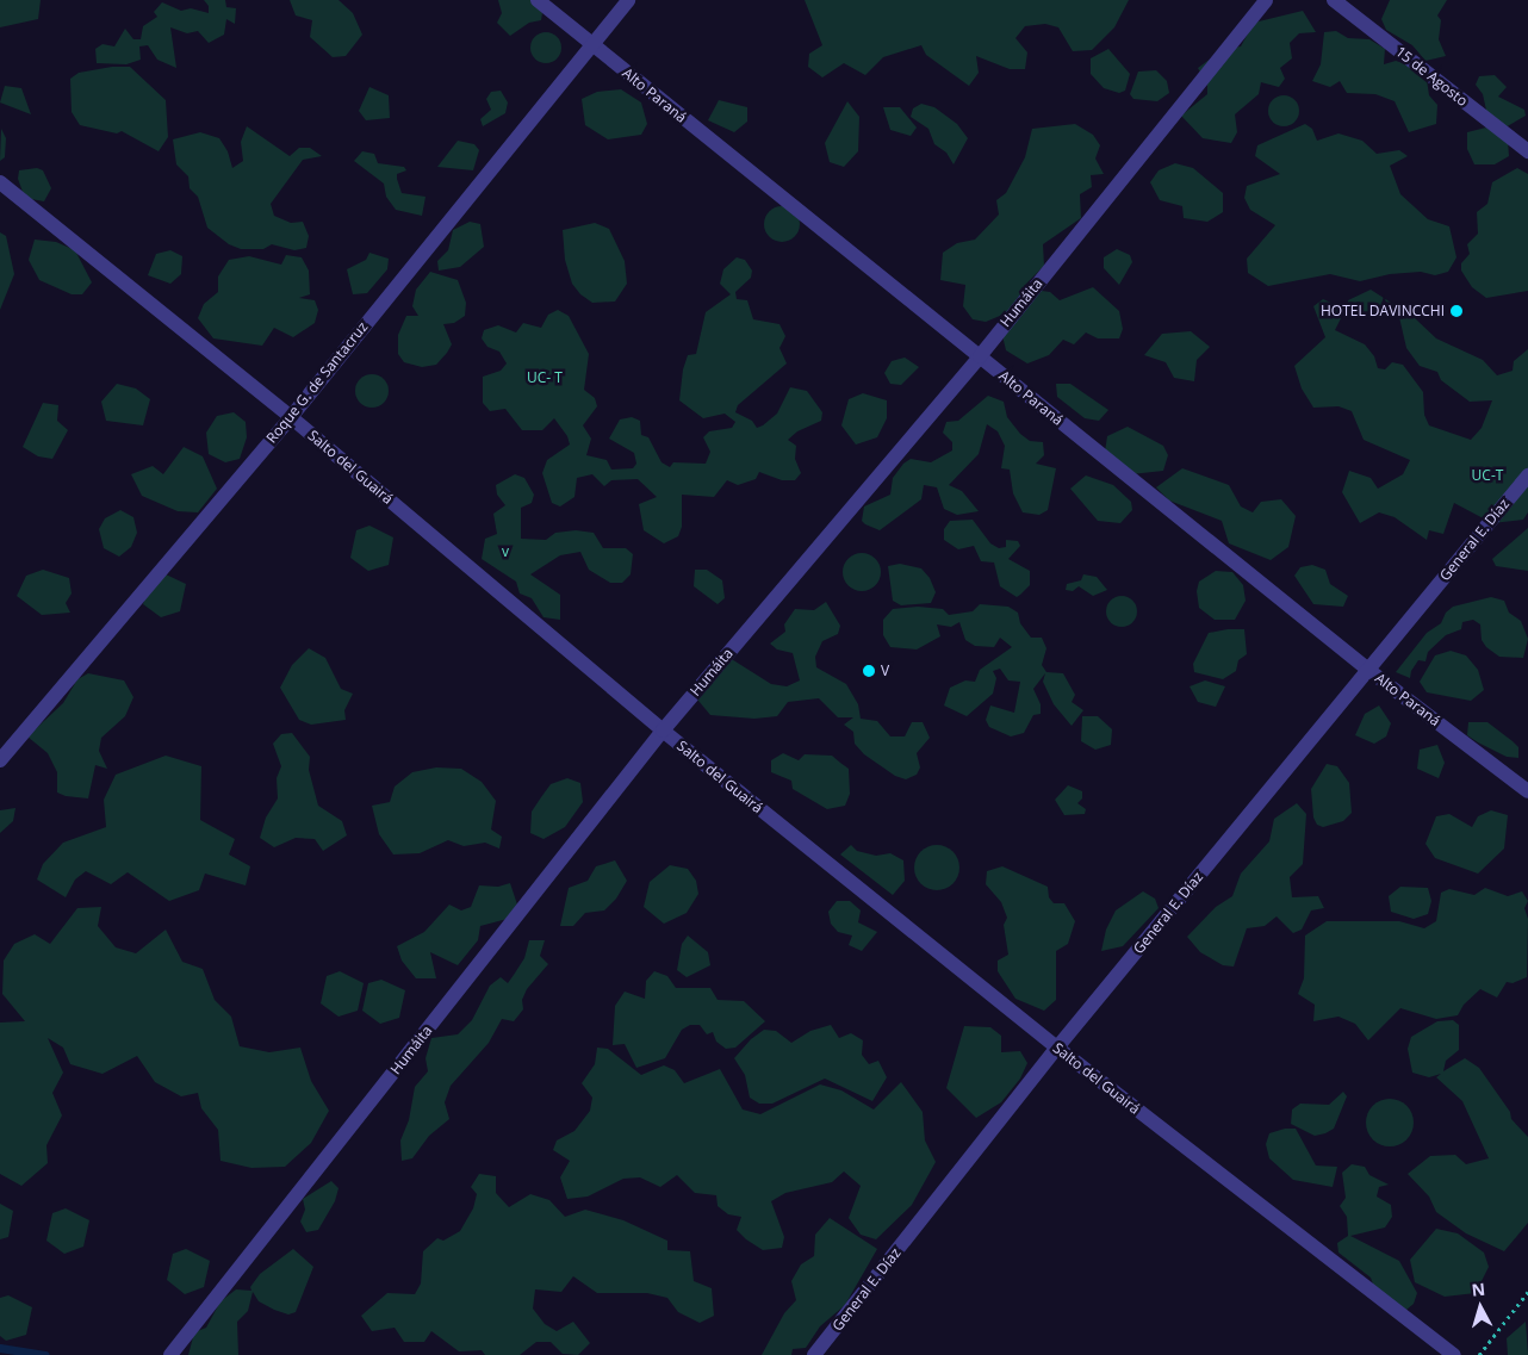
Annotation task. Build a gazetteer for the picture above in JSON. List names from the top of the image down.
{
  "streets": {
    "street": [
      "15 de Agosto",
      "Alto Paraná",
      "Humáita",
      "Roque G. de Santacruz",
      "Salto del Guairá",
      "General E. Díaz"
    ]
  },
  "crossings": [
    ["Alto Paraná", "Humáita"],
    ["Alto Paraná", "Roque G. de Santacruz"],
    ["Alto Paraná", "General E. Díaz"],
    ["Humáita", "Salto del Guairá"],
    ["Roque G. de Santacruz", "Salto del Guairá"],
    ["Salto del Guairá", "General E. Díaz"]
  ],
  "parks": ["UC- T", "UC-T", "v"],
  "places": ["HOTEL DAVINCCHI", "V"],
  "north": "top"
}
